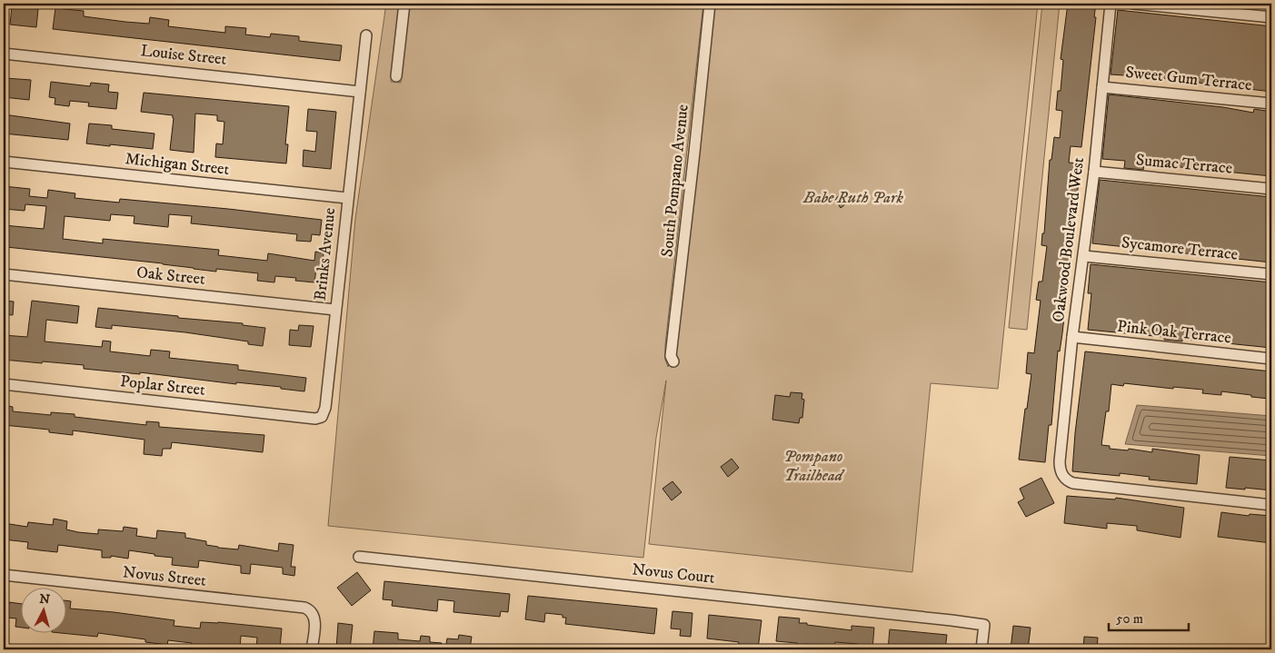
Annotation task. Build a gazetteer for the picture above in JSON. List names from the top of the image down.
{
  "streets": {
    "street": [
      "Louise Street",
      "Sweet Gum Terrace",
      "Michigan Street",
      "Sumac Terrace",
      "South Pompano Avenue",
      "Oakwood Boulevard West",
      "Sycamore Terrace",
      "Brinks Avenue",
      "Oak Street",
      "Pink Oak Terrace",
      "Poplar Street",
      "Novus Court",
      "Novus Street"
    ]
  },
  "crossings": [
    ["Louise Street", "Brinks Avenue"],
    ["Sweet Gum Terrace", "Oakwood Boulevard West"],
    ["Michigan Street", "Brinks Avenue"],
    ["Sumac Terrace", "Oakwood Boulevard West"],
    ["Oakwood Boulevard West", "Sycamore Terrace"],
    ["Oakwood Boulevard West", "Pink Oak Terrace"],
    ["Brinks Avenue", "Oak Street"],
    ["Brinks Avenue", "Poplar Street"]
  ],
  "parks": ["Babe Ruth Park", "Pompano Trailhead"],
  "scale_bar": "50 m",
  "north": "top"
}
